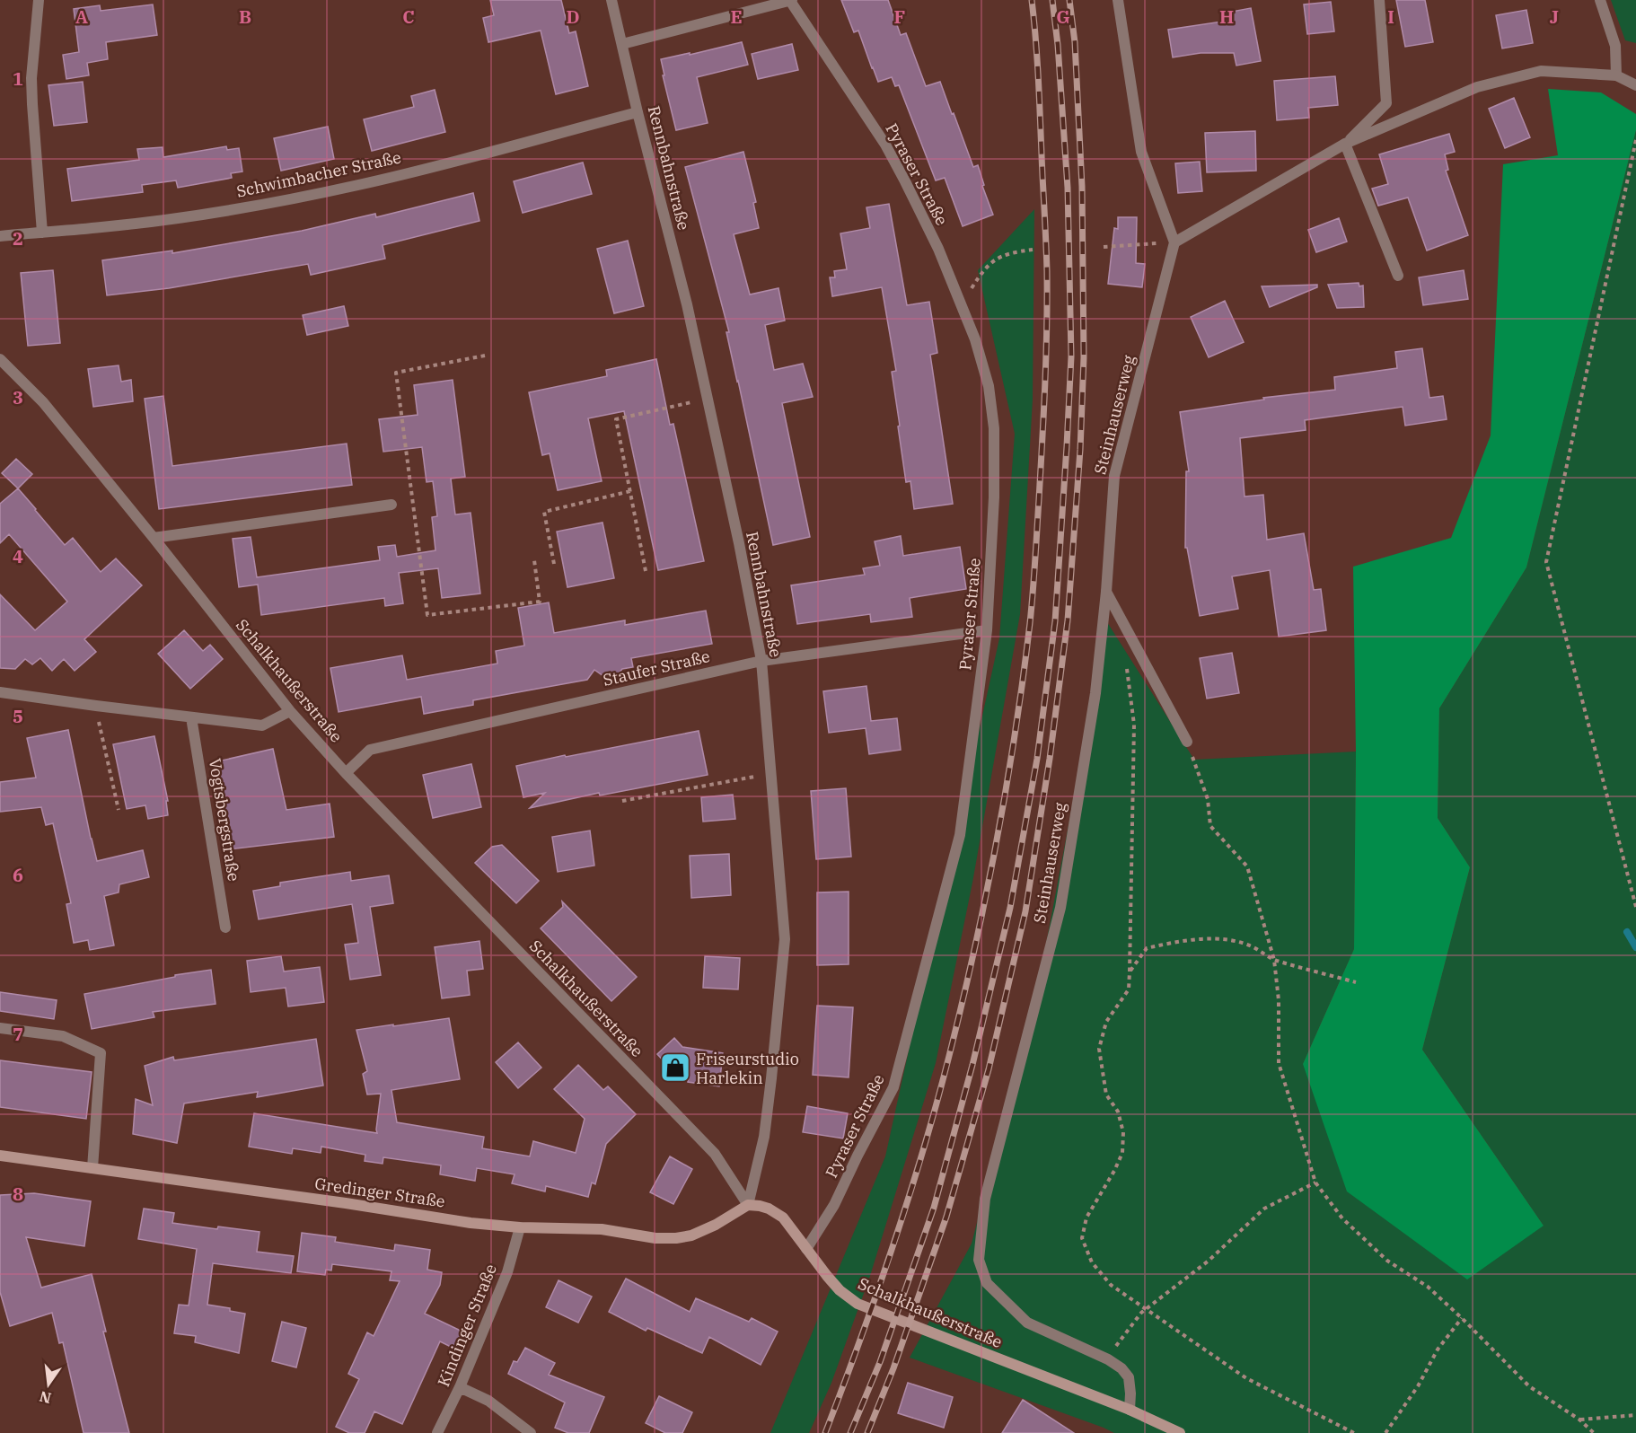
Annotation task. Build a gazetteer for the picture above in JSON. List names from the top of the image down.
{
  "streets": {
    "main road": ["Schalkhaußerstraße", "Gredinger Straße"],
    "street": [
      "Rennbahnstraße",
      "Schwimbacher Straße",
      "Pyraser Straße",
      "Steinhauserweg",
      "Staufer Straße",
      "Vogtsbergstraße",
      "Kindinger Straße"
    ]
  },
  "crossings": [
    ["Rennbahnstraße", "Schwimbacher Straße"],
    ["Rennbahnstraße", "Staufer Straße"],
    ["Rennbahnstraße", "Schalkhaußerstraße"],
    ["Rennbahnstraße", "Gredinger Straße"],
    ["Pyraser Straße", "Staufer Straße"],
    ["Pyraser Straße", "Schalkhaußerstraße"],
    ["Steinhauserweg", "Schalkhaußerstraße"],
    ["Staufer Straße", "Schalkhaußerstraße"],
    ["Schalkhaußerstraße", "Gredinger Straße"],
    ["Gredinger Straße", "Kindinger Straße"]
  ],
  "places": {
    "shop": ["Friseurstudio Harlekin"]
  },
  "north": "bottom",
  "grid": {
    "columns": [
      "A",
      "B",
      "C",
      "D",
      "E",
      "F",
      "G",
      "H",
      "I",
      "J"
    ],
    "rows": [
      "1",
      "2",
      "3",
      "4",
      "5",
      "6",
      "7",
      "8"
    ]
  }
}
